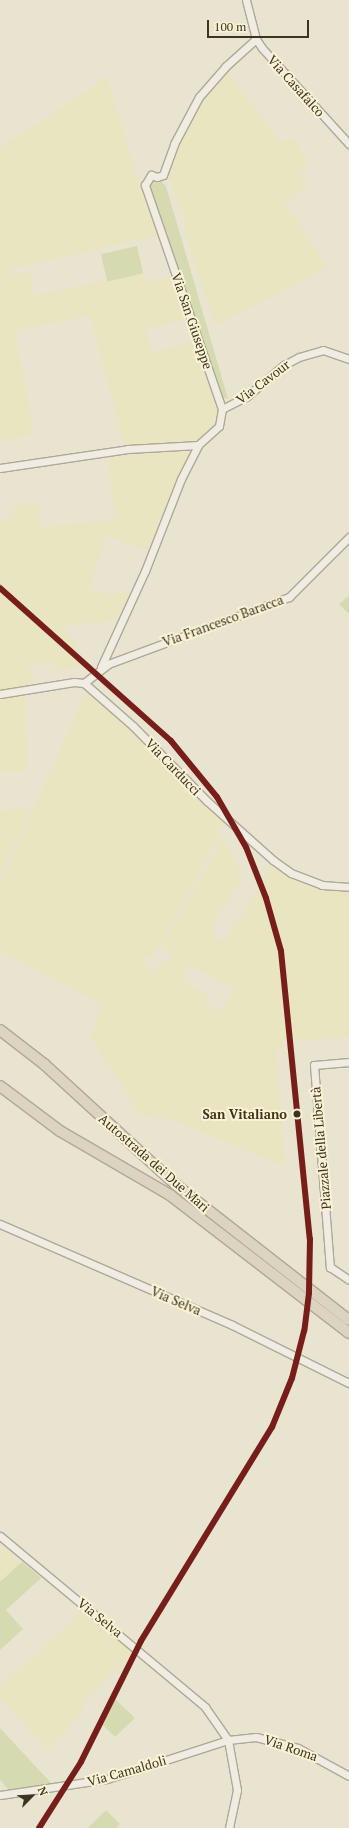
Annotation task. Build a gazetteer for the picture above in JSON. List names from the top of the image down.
{
  "streets": {
    "highway": ["Autostrada dei Due Mari"],
    "street": [
      "Via Casafalco",
      "Via San Giuseppe",
      "Via Cavour",
      "Via Francesco Baracca",
      "Via Carducci",
      "Piazzale della Libertà",
      "Via Selva",
      "Via Roma",
      "Via Camaldoli"
    ]
  },
  "crossings": [
    ["Via Casafalco", "Via San Giuseppe"],
    ["Via San Giuseppe", "Via Cavour"],
    ["Via Francesco Baracca", "Via Carducci"],
    ["Via Selva", "Via Roma"],
    ["Via Selva", "Via Camaldoli"],
    ["Via Roma", "Via Camaldoli"]
  ],
  "places": ["San Vitaliano"],
  "scale_bar": "100 m",
  "north": "top right"
}
